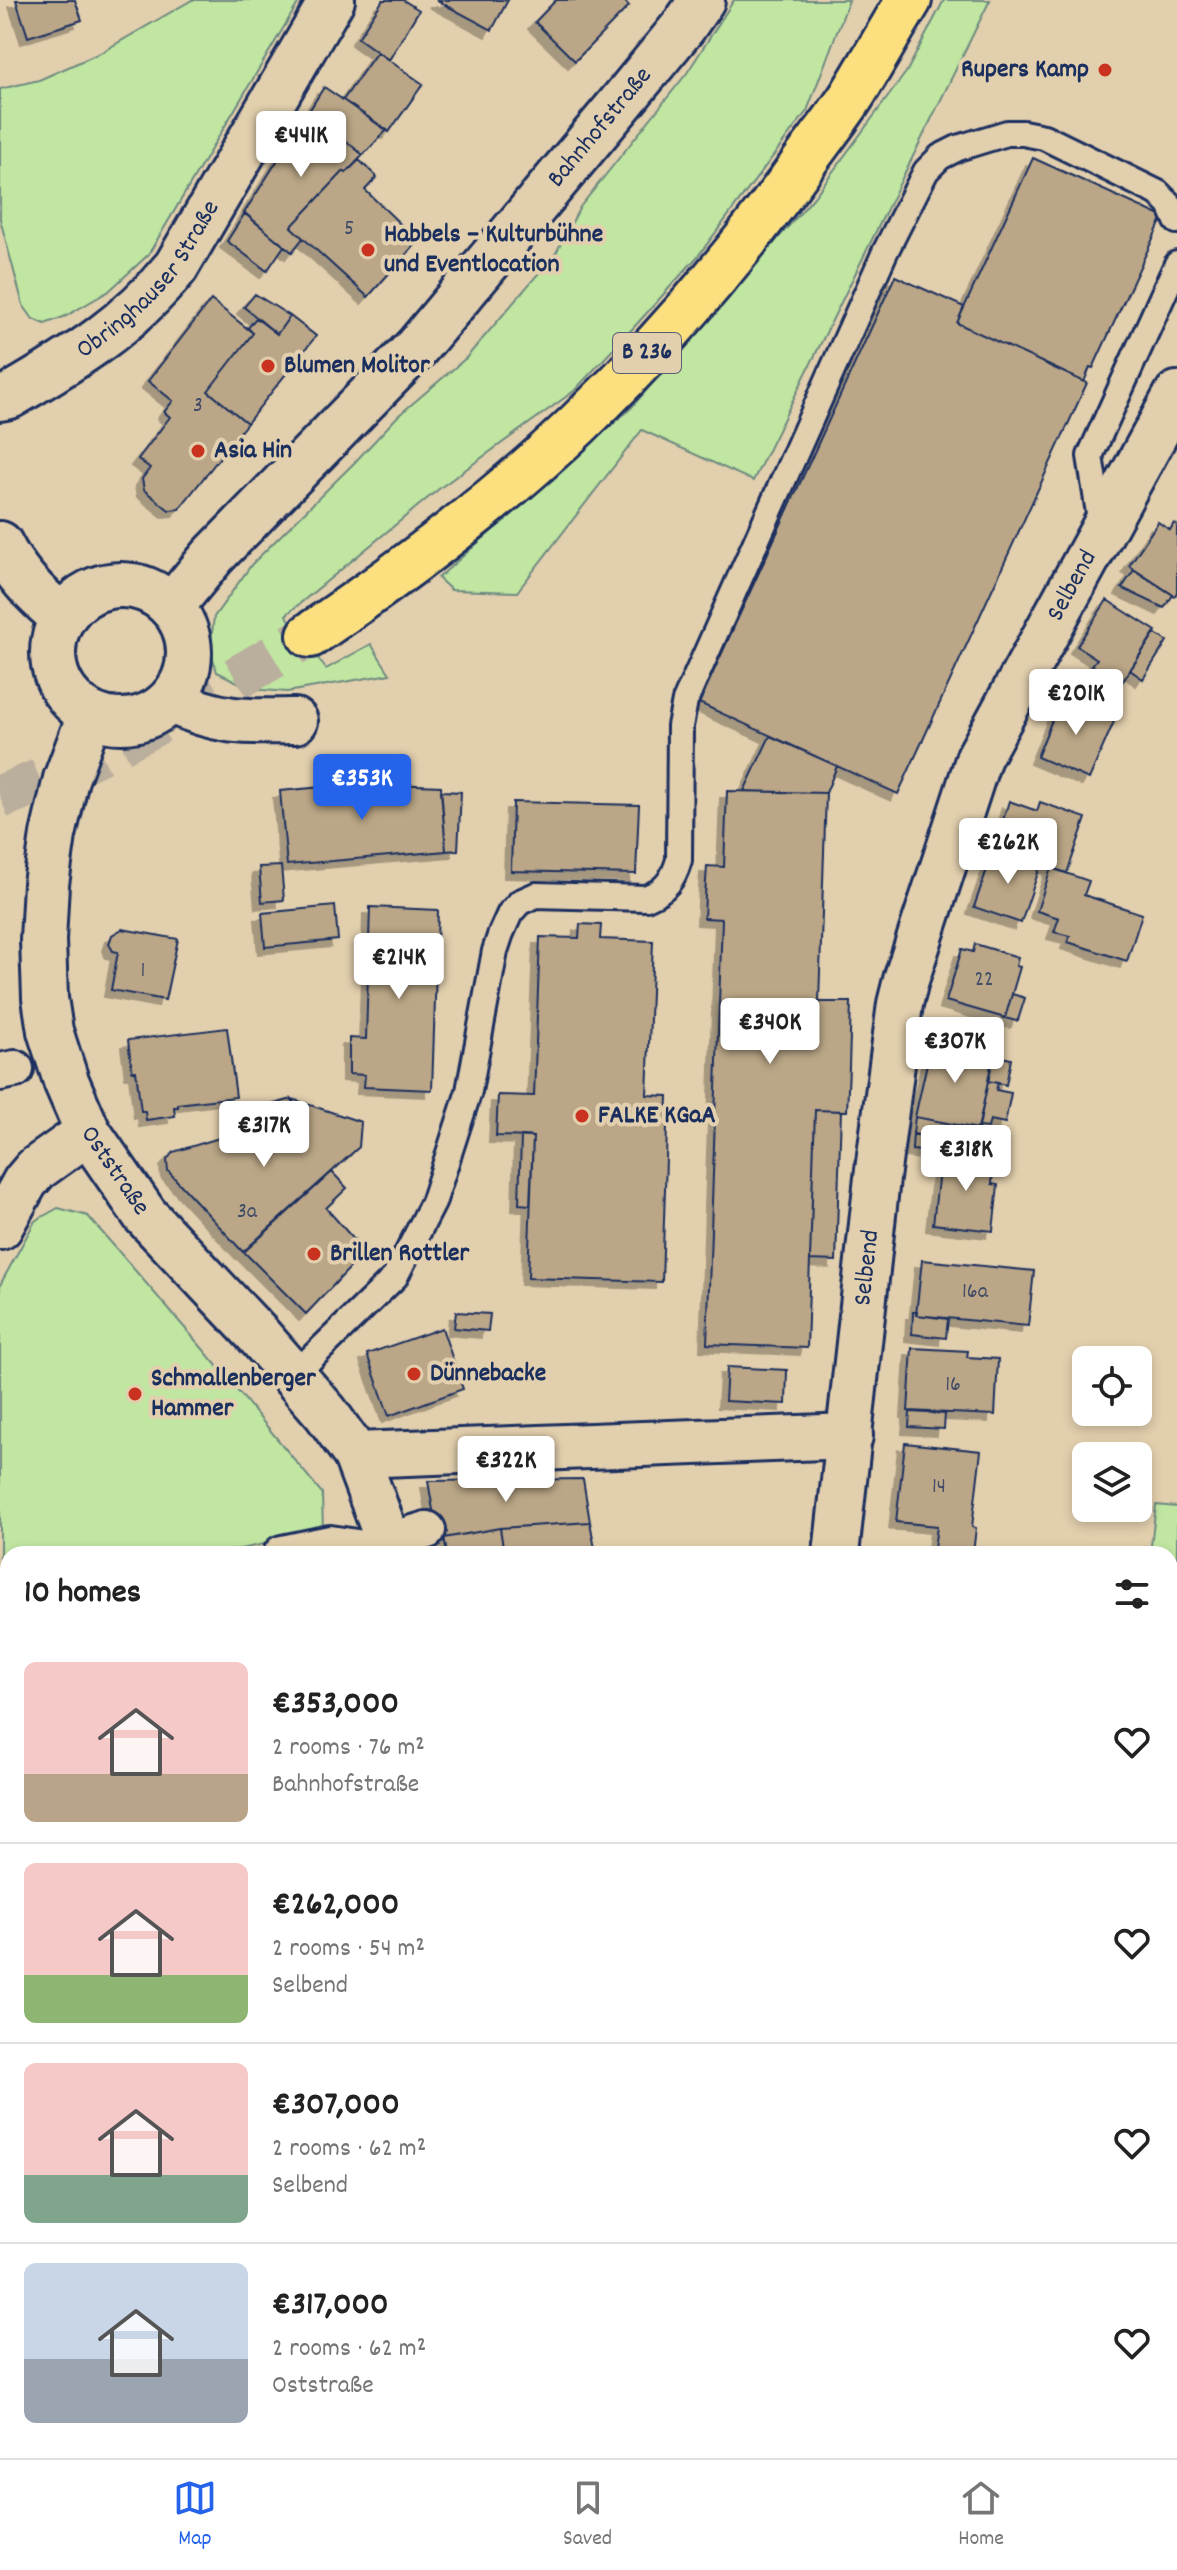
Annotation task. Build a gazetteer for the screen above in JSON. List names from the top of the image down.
{
  "streets": {
    "main road": ["B 236"],
    "street": [
      "Bahnhofstraße",
      "Obringhauser Straße",
      "Selbend",
      "Oststraße"
    ]
  },
  "crossings": [
    ["Bahnhofstraße", "Oststraße"]
  ],
  "places": [
    "Rupers Kamp",
    "Habbels – Kulturbühne und Eventlocation",
    "Blumen Molitor",
    "Asia Hin",
    "FALKE KGaA",
    "Brillen Rottler",
    "Dünnebacke",
    "Schmallenberger Hammer"
  ],
  "house_numbers": [
    "5",
    "3",
    "1",
    "22",
    "3a",
    "16a",
    "16",
    "14"
  ],
  "page": {
    "price": [
      "€441K",
      "€201K",
      "€353K",
      "€262K",
      "€214K",
      "€340K",
      "€307K",
      "€317K",
      "€318K",
      "€322K"
    ],
    "heading": "10 homes",
    "list": [
      {
        "name": "€353,000",
        "note": "2 rooms · 76 m² · Bahnhofstraße"
      },
      {
        "name": "€262,000",
        "note": "2 rooms · 54 m² · Selbend"
      },
      {
        "name": "€307,000",
        "note": "2 rooms · 62 m² · Selbend"
      },
      {
        "name": "€317,000",
        "note": "2 rooms · 62 m² · Oststraße"
      }
    ],
    "tabs": ["Map", "Saved", "Home"]
  }
}
